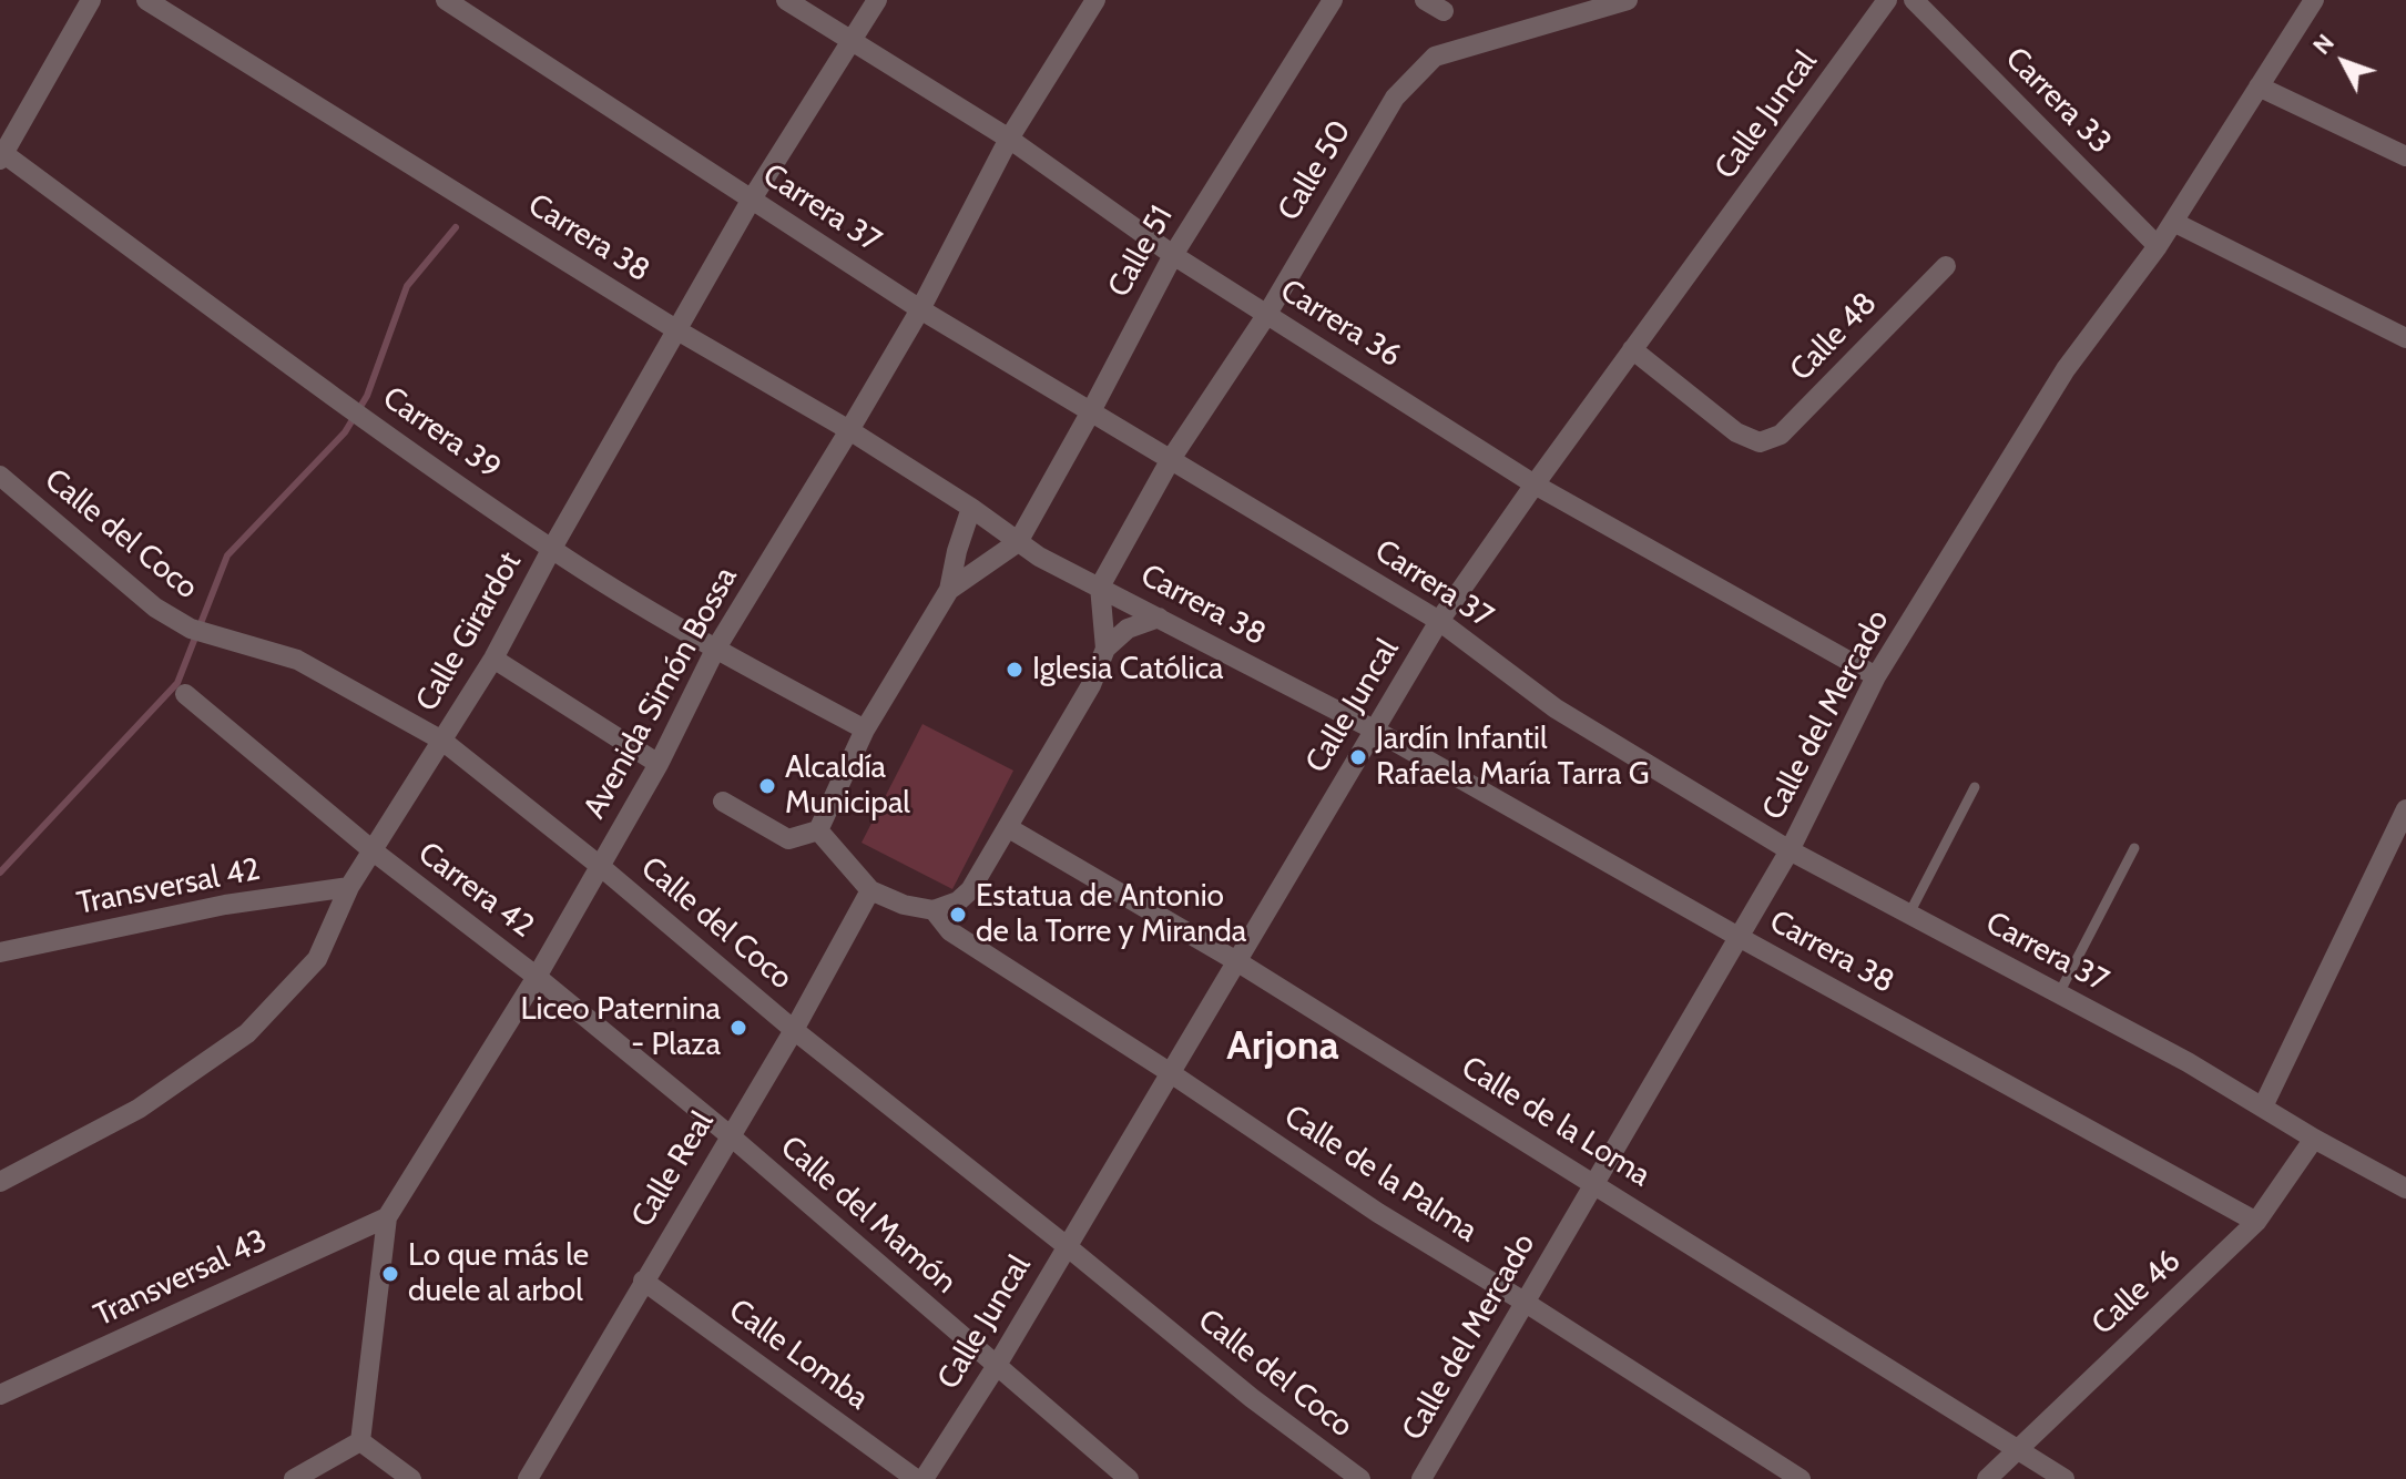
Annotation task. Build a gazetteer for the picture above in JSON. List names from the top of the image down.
{
  "streets": {
    "street": [
      "Carrera 33",
      "Calle Juncal",
      "Calle 50",
      "Carrera 37",
      "Carrera 38",
      "Calle 51",
      "Carrera 36",
      "Calle 48",
      "Carrera 39",
      "Calle del Coco",
      "Calle Girardot",
      "Avenida Simón Bossa",
      "Calle del Mercado",
      "Transversal 42",
      "Carrera 42",
      "Calle de la Loma",
      "Calle Real",
      "Calle de la Palma",
      "Calle del Mamón",
      "Transversal 43",
      "Calle 46",
      "Calle Lomba"
    ]
  },
  "crossings": [
    ["Carrera 33", "Calle del Mercado"],
    ["Calle Juncal", "Carrera 37"],
    ["Calle Juncal", "Carrera 38"],
    ["Calle Juncal", "Carrera 36"],
    ["Calle Juncal", "Calle 48"],
    ["Calle Juncal", "Calle del Coco"],
    ["Calle Juncal", "Calle de la Loma"],
    ["Calle Juncal", "Calle de la Palma"],
    ["Calle Juncal", "Calle del Mamón"],
    ["Calle 50", "Carrera 37"],
    ["Calle 50", "Carrera 38"],
    ["Calle 50", "Carrera 36"],
    ["Carrera 37", "Calle 51"],
    ["Carrera 37", "Calle Girardot"],
    ["Carrera 37", "Avenida Simón Bossa"],
    ["Carrera 37", "Calle del Mercado"],
    ["Carrera 37", "Calle 46"],
    ["Carrera 38", "Calle 51"],
    ["Carrera 38", "Calle Girardot"],
    ["Carrera 38", "Avenida Simón Bossa"],
    ["Carrera 38", "Calle del Mercado"],
    ["Carrera 38", "Calle 46"],
    ["Calle 51", "Carrera 36"],
    ["Carrera 36", "Calle Girardot"],
    ["Carrera 36", "Avenida Simón Bossa"],
    ["Carrera 36", "Calle del Mercado"],
    ["Carrera 39", "Calle Girardot"],
    ["Carrera 39", "Avenida Simón Bossa"],
    ["Calle del Coco", "Calle Girardot"],
    ["Calle del Coco", "Avenida Simón Bossa"],
    ["Calle del Coco", "Calle Real"],
    ["Calle Girardot", "Transversal 42"],
    ["Calle Girardot", "Carrera 42"],
    ["Avenida Simón Bossa", "Carrera 42"],
    ["Avenida Simón Bossa", "Transversal 43"],
    ["Calle del Mercado", "Calle de la Loma"],
    ["Calle del Mercado", "Calle de la Palma"],
    ["Carrera 42", "Calle Real"],
    ["Carrera 42", "Calle del Mamón"],
    ["Calle de la Loma", "Calle 46"],
    ["Calle Real", "Calle del Mamón"],
    ["Calle Real", "Calle Lomba"]
  ],
  "districts": ["Arjona"],
  "places": [
    "Iglesia Católica",
    "Jardín Infantil Rafaela María Tarra G",
    "Alcaldía Municipal",
    "Estatua de Antonio de la Torre y Miranda",
    "Liceo Paternina - Plaza",
    "Lo que más le duele al arbol"
  ],
  "north": "top left"
}
